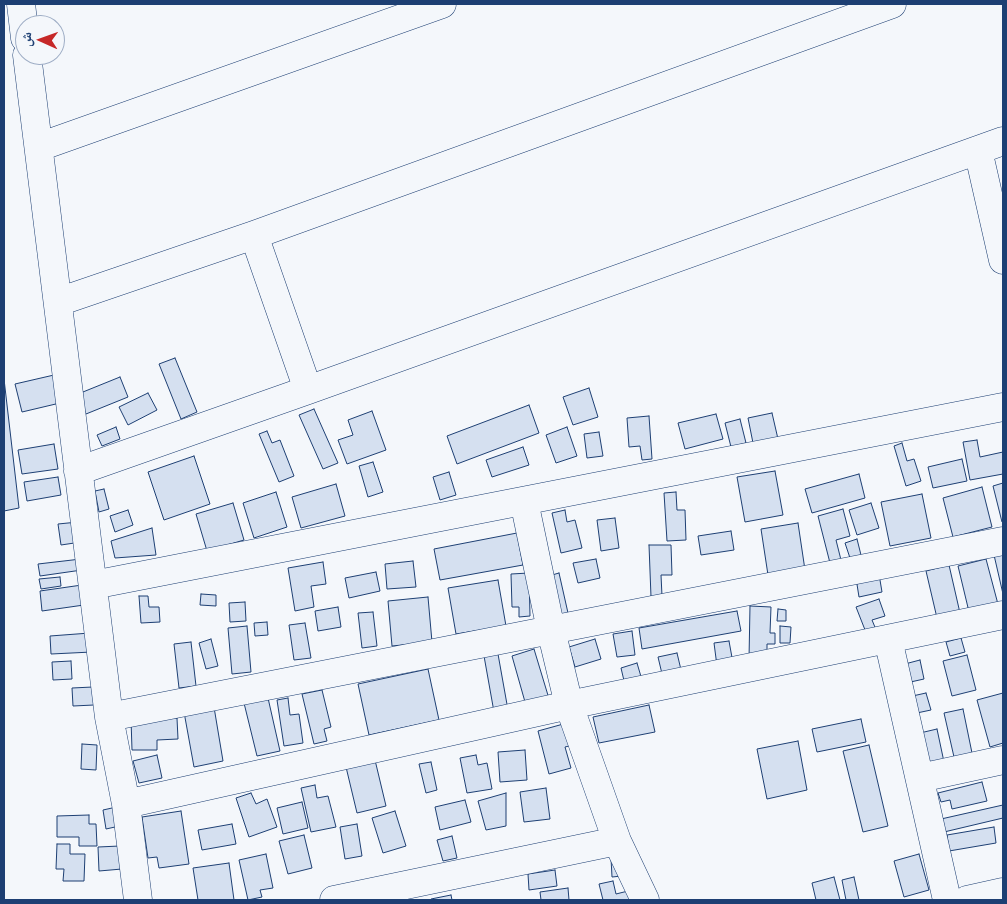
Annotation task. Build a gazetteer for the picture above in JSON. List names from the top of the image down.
{
  "north": "left"
}
